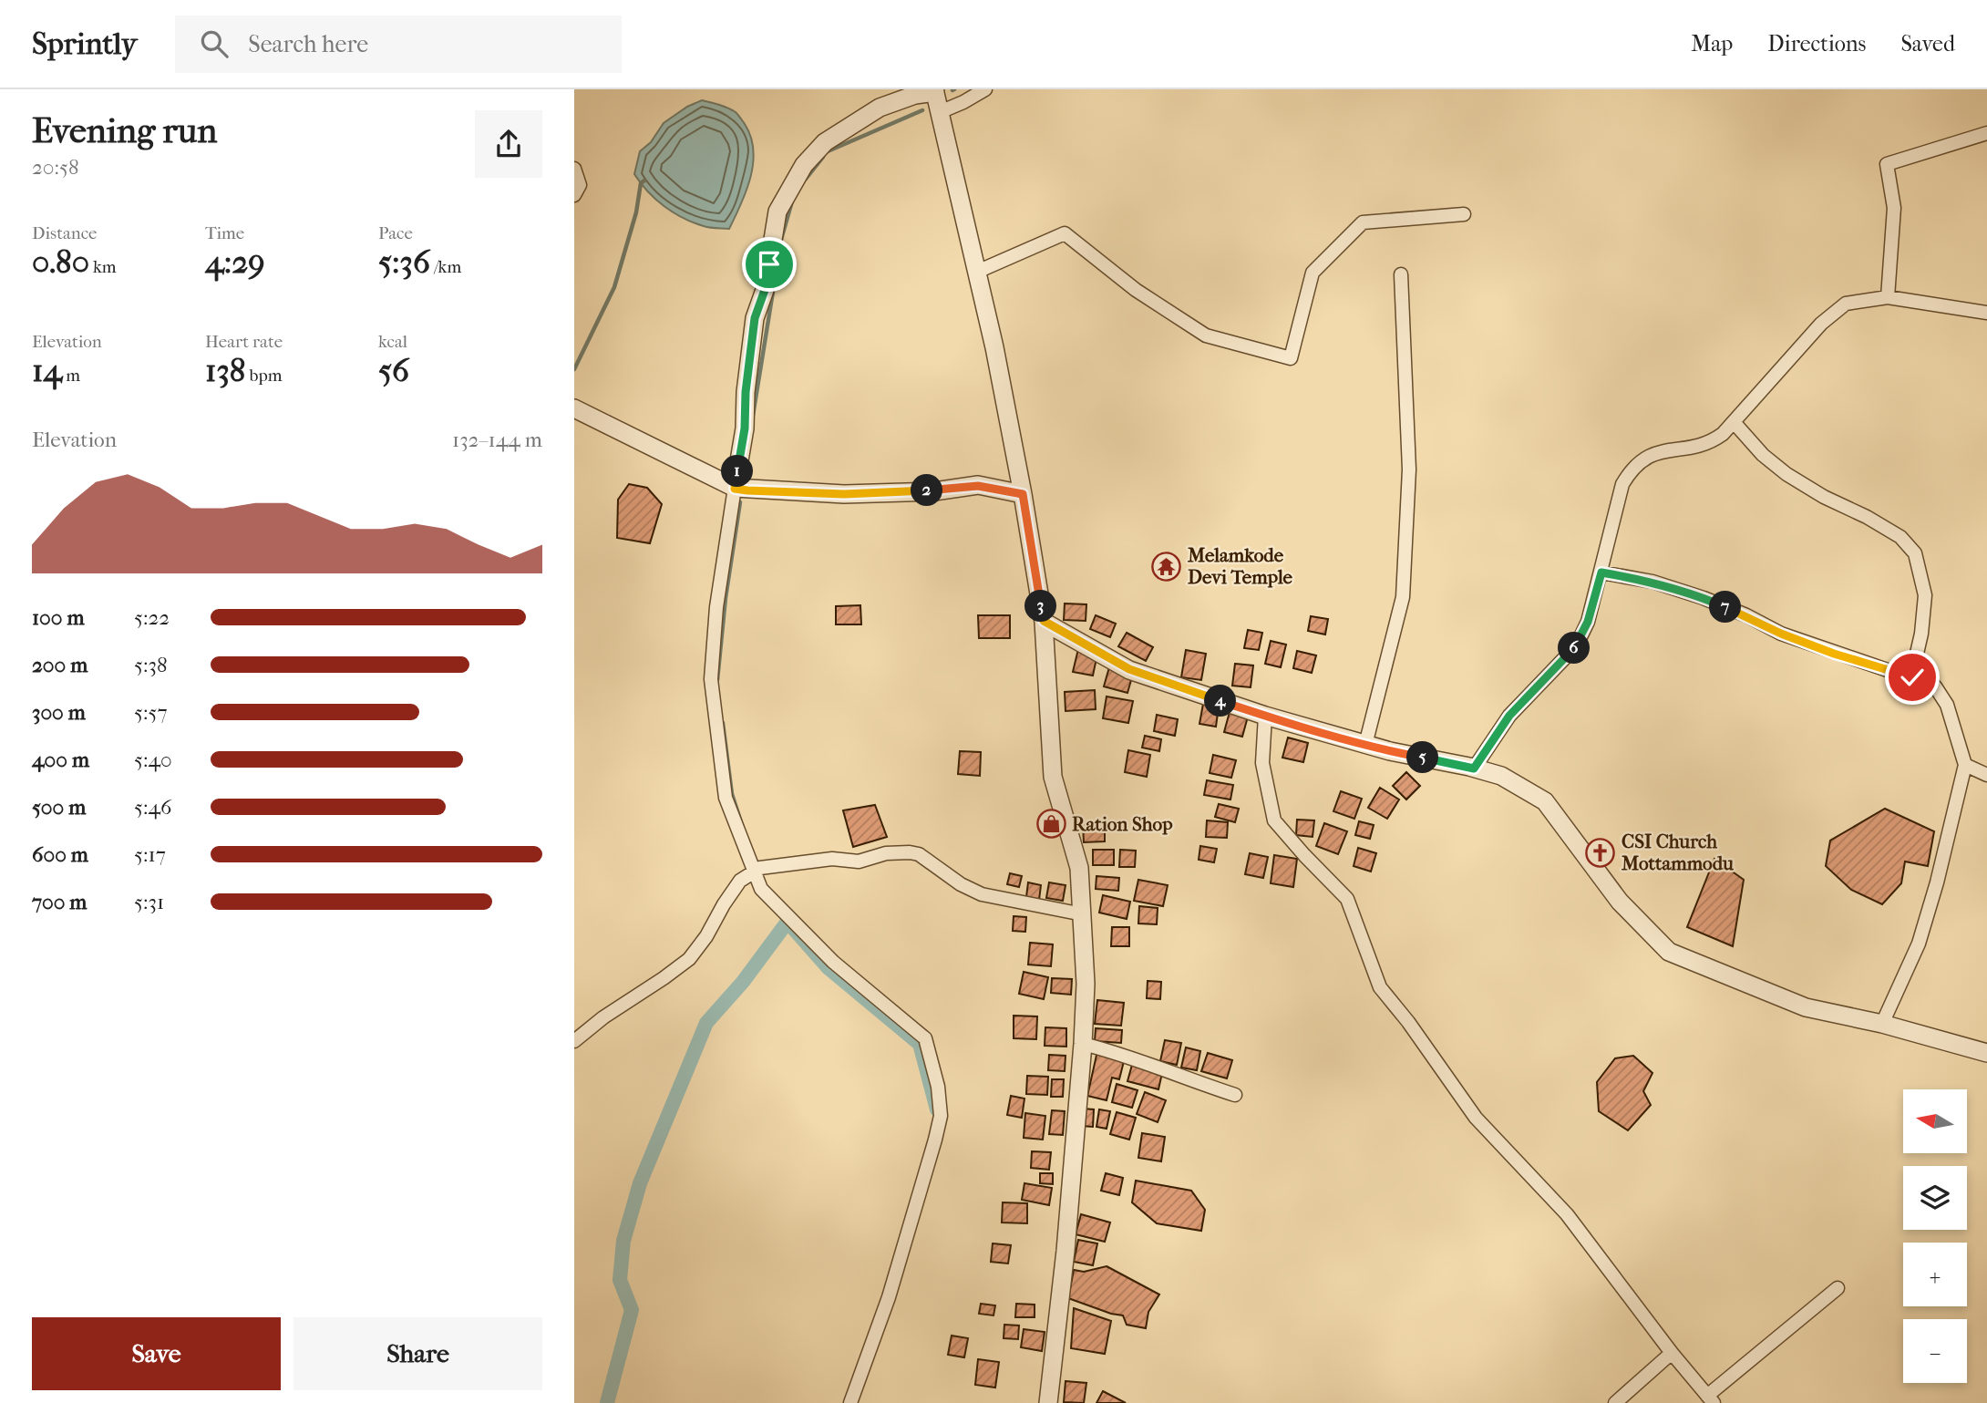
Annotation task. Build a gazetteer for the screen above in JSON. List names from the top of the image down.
{
  "places": {
    "temple": ["Melamkode Devi Temple"],
    "shop": ["Ration Shop"],
    "church": ["CSI Church Mottammodu"]
  },
  "north": "left",
  "page": {
    "header": "Sprintly",
    "search": "Search here",
    "nav": ["Map", "Directions", "Saved"],
    "heading": ["Evening run", "20:58"],
    "stats": [
      ["Distance", "0.80 km"],
      ["Time", "4:29"],
      ["Pace", "5:36 /km"],
      ["Elevation", "14 m"],
      ["Heart rate", "138 bpm"],
      ["kcal", "56"]
    ],
    "chart": ["Elevation", "132–144 m"],
    "pins": [
      "1",
      "2",
      "3",
      "7",
      "6",
      "4",
      "5"
    ],
    "list": [
      {
        "name": "100 m",
        "note": "5:22"
      },
      {
        "name": "200 m",
        "note": "5:38"
      },
      {
        "name": "300 m",
        "note": "5:57"
      },
      {
        "name": "400 m",
        "note": "5:40"
      },
      {
        "name": "500 m",
        "note": "5:46"
      },
      {
        "name": "600 m",
        "note": "5:17"
      },
      {
        "name": "700 m",
        "note": "5:31"
      }
    ],
    "map_buttons": ["+", "−"],
    "buttons": ["Save", "Share"]
  }
}
